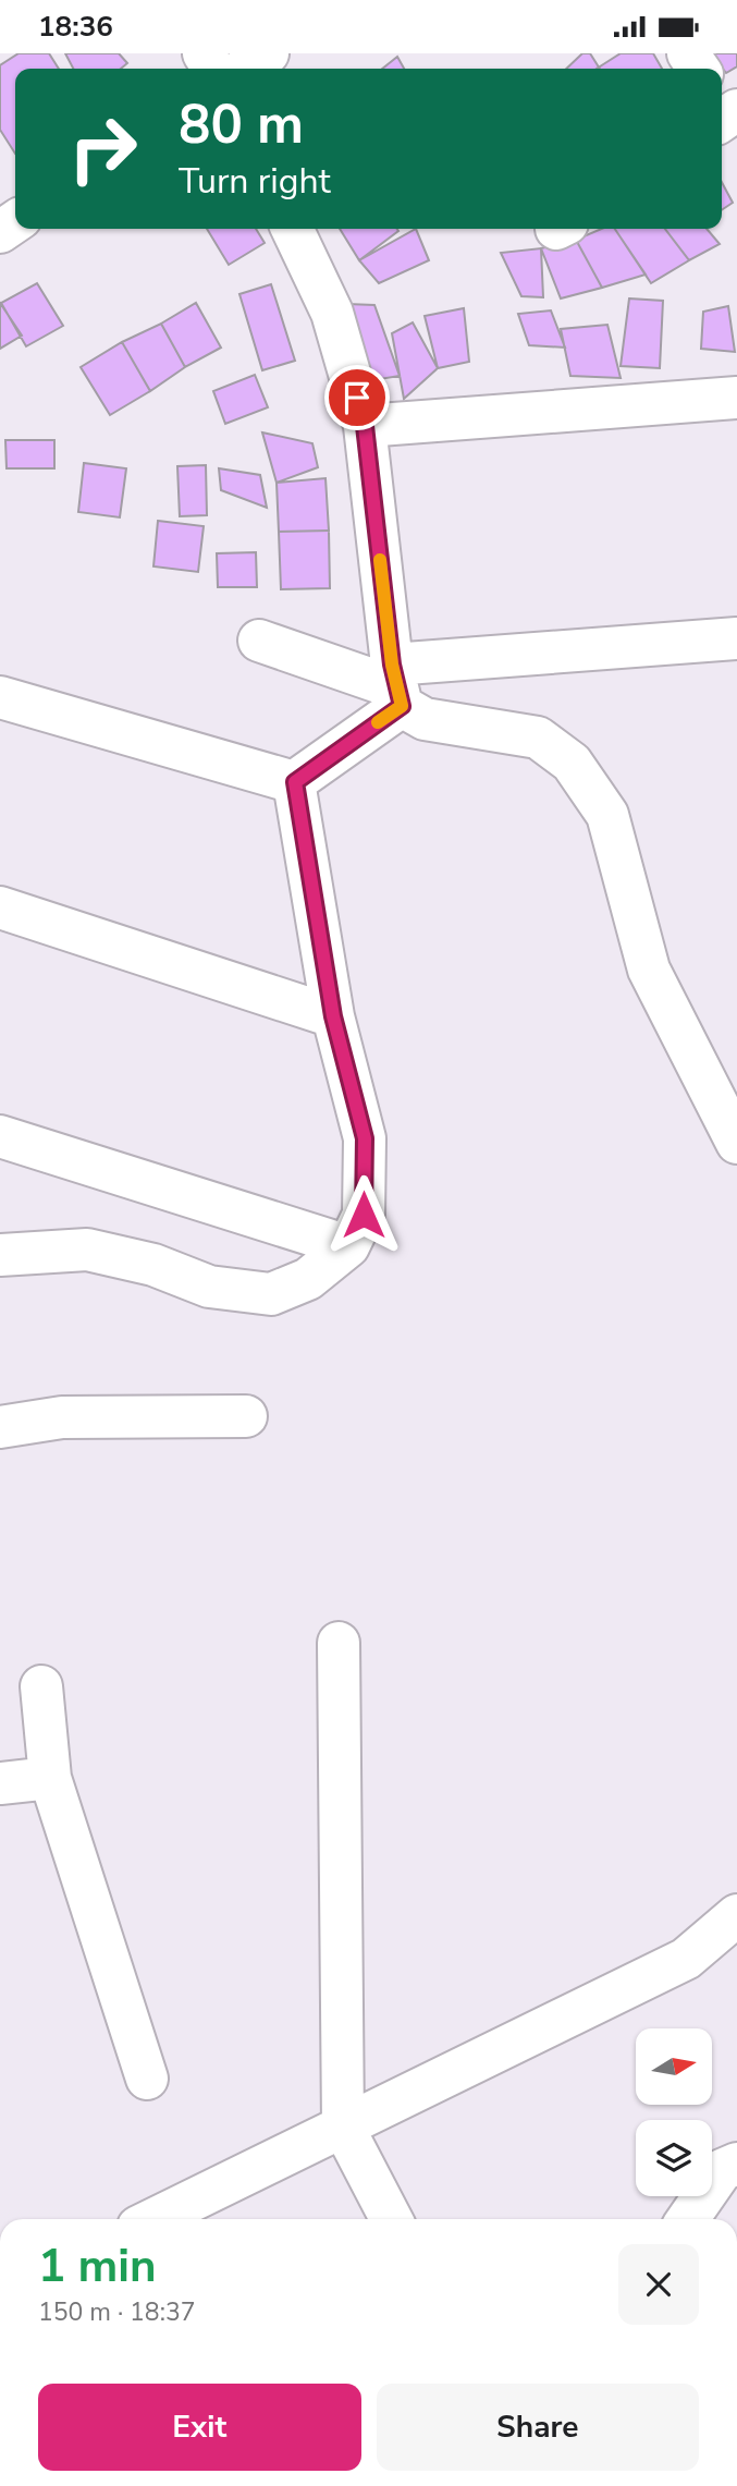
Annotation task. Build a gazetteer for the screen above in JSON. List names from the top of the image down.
{
  "north": "right",
  "page": {
    "status": "18:36",
    "turn": ["80 m", "Turn right"],
    "heading": ["1 min", "150 m · 18:37"],
    "buttons": ["Exit", "Share"]
  }
}
